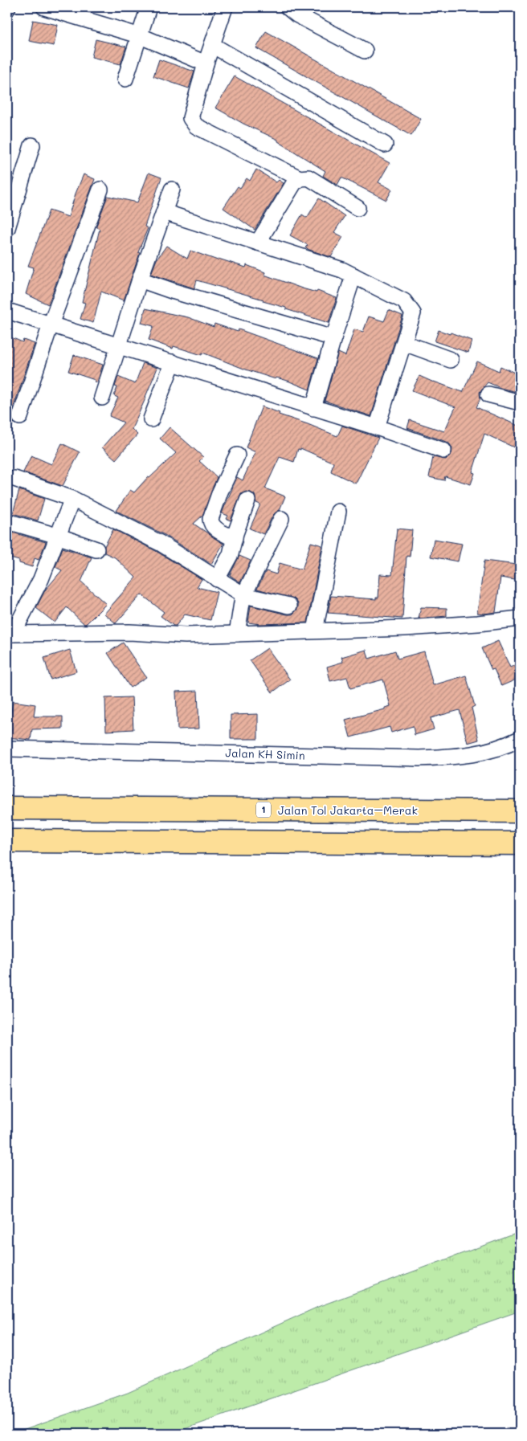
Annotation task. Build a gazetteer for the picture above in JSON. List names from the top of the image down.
{
  "streets": {
    "highway": ["1", "Jalan Tol Jakarta–Merak"],
    "street": ["Jalan KH Simin"]
  }
}
